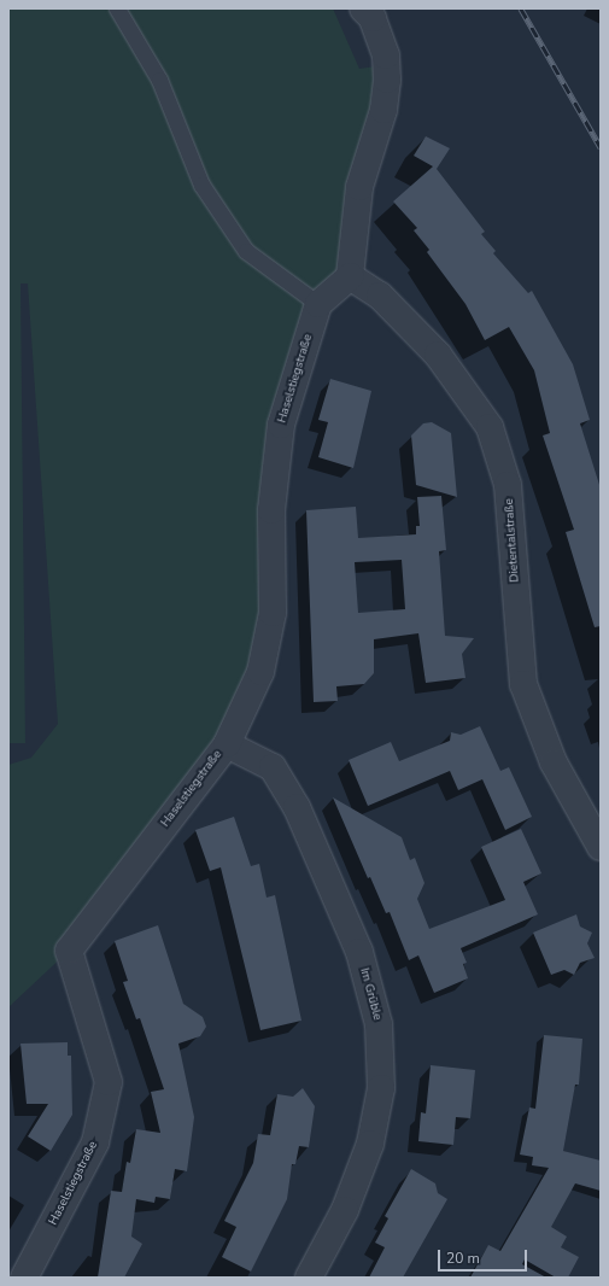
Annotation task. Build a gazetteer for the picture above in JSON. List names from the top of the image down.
{
  "streets": {
    "street": ["Haselstiegstraße", "Dietentalstraße", "Im Grüble"]
  },
  "crossings": [
    ["Haselstiegstraße", "Im Grüble"]
  ],
  "scale_bar": "20 m"
}
